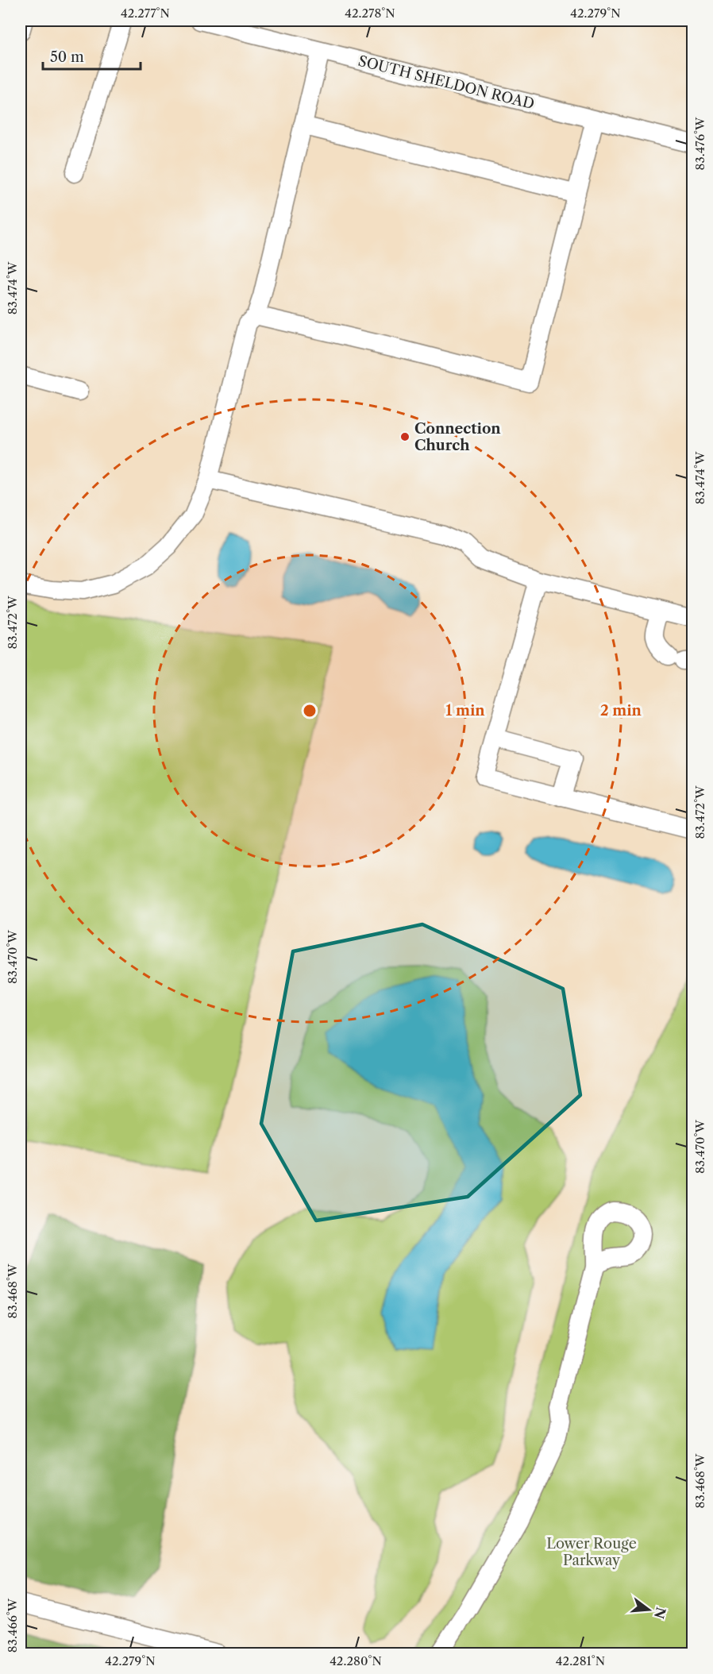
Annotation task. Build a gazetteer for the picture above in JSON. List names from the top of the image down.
{
  "streets": {
    "street": ["SOUTH SHELDON ROAD"]
  },
  "parks": ["Lower Rouge Parkway"],
  "places": ["Connection Church"],
  "scale_bar": "50 m",
  "north": "right",
  "coordinates": [
    "42.277°N",
    "42.278°N",
    "42.279°N",
    "83.476°W",
    "83.474°W",
    "83.472°W",
    "83.470°W",
    "83.468°W",
    "83.466°W",
    "42.280°N",
    "42.281°N"
  ],
  "rings": ["1 min", "2 min"]
}
